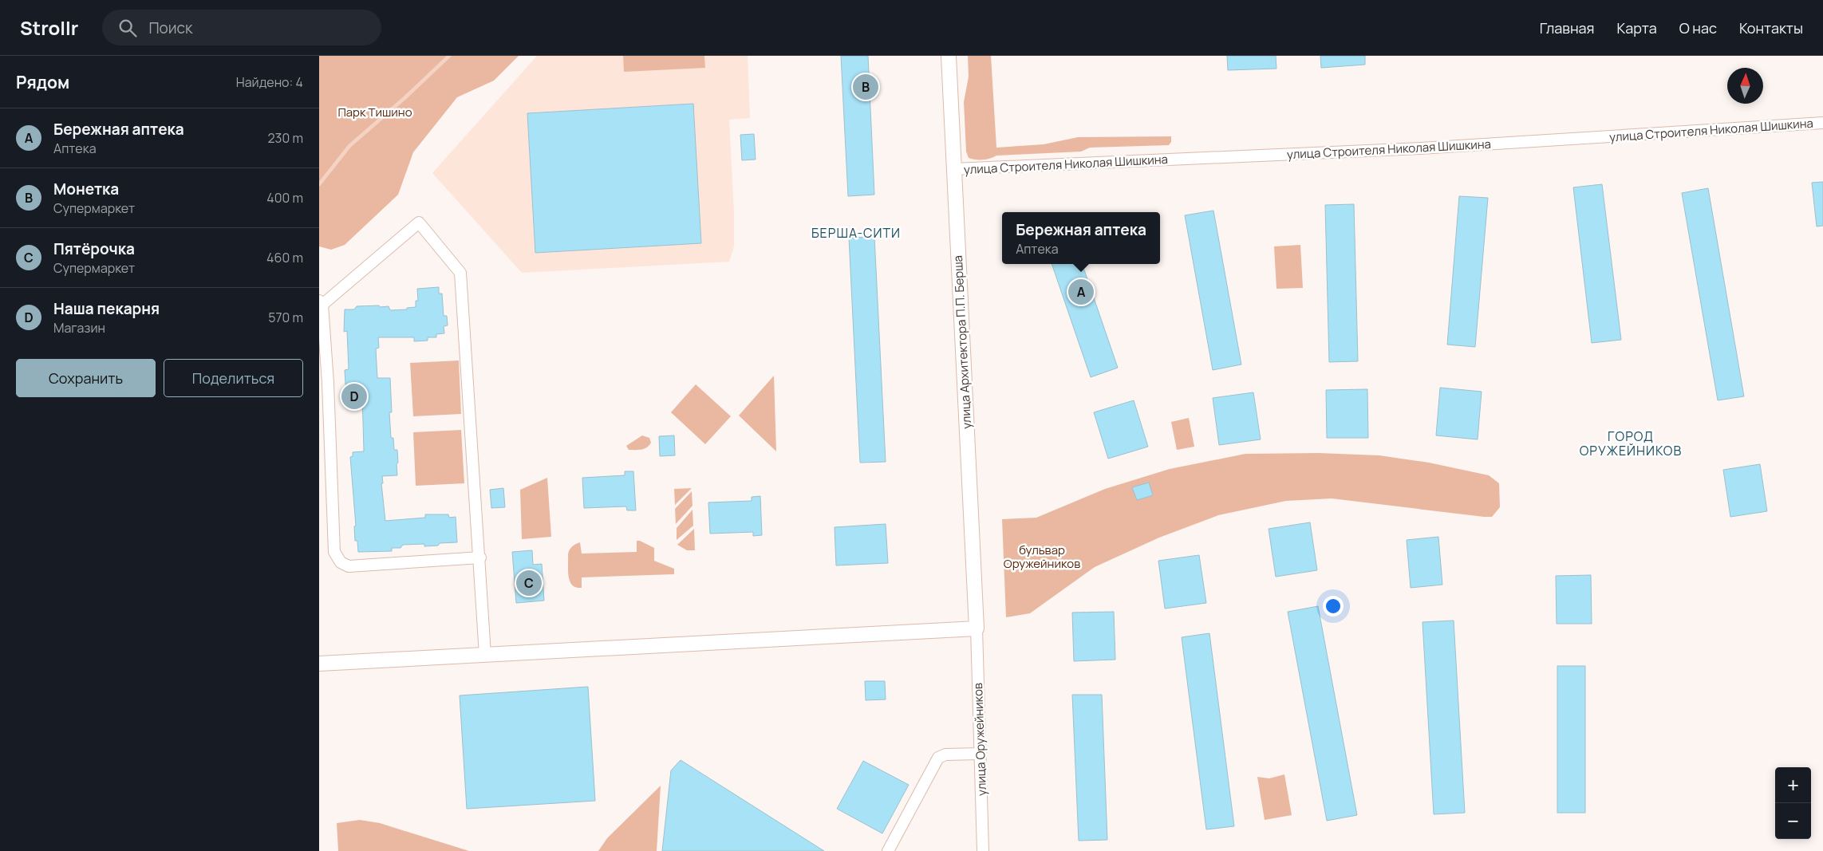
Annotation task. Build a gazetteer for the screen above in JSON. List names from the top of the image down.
{
  "streets": {
    "street": ["улица Строителя Николая Шишкина", "улица Архитектора П.П. Берша", "улица Оружейников"]
  },
  "crossings": [
    ["улица Строителя Николая Шишкина", "улица Архитектора П.П. Берша"],
    ["улица Архитектора П.П. Берша", "улица Оружейников"]
  ],
  "districts": ["БЕРША-СИТИ", "ГОРОД ОРУЖЕЙНИКОВ"],
  "parks": ["Парк Тишино", "бульвар Оружейников"],
  "north": "top",
  "page": {
    "header": "Strollr",
    "search": "Поиск",
    "nav": [
      "Главная",
      "Карта",
      "О нас",
      "Контакты"
    ],
    "heading": ["Рядом", "Найдено: 4"],
    "pins": [
      "B",
      "A",
      "D",
      "C"
    ],
    "list": [
      {
        "mark": "A",
        "name": "Бережная аптека",
        "note": "Аптека",
        "value": "230 m"
      },
      {
        "mark": "B",
        "name": "Монетка",
        "note": "Супермаркет",
        "value": "400 m"
      },
      {
        "mark": "C",
        "name": "Пятёрочка",
        "note": "Супермаркет",
        "value": "460 m"
      },
      {
        "mark": "D",
        "name": "Наша пекарня",
        "note": "Магазин",
        "value": "570 m"
      }
    ],
    "popup": ["Бережная аптека", "Аптека"],
    "buttons": ["Сохранить", "Поделиться"],
    "map_buttons": ["+", "−"]
  }
}
